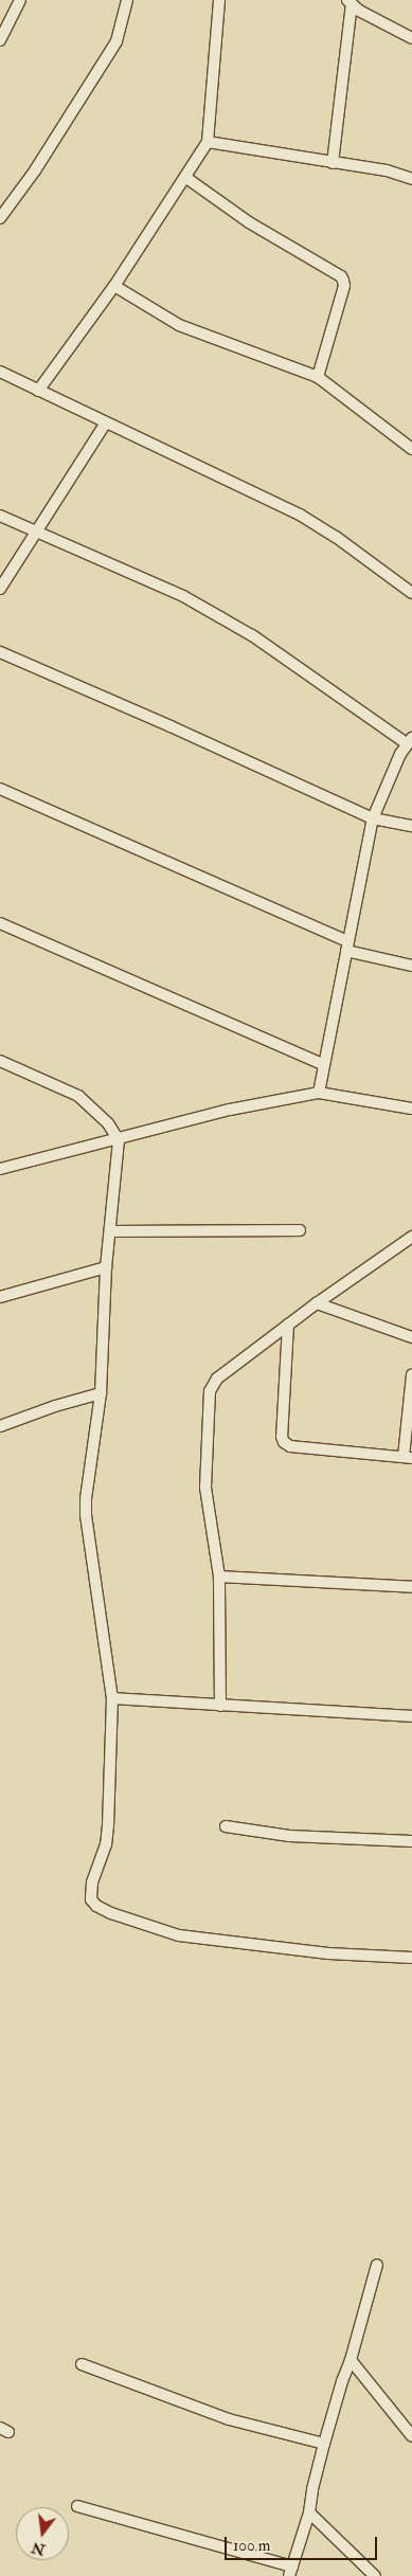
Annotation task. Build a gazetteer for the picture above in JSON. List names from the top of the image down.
{
  "scale_bar": "100 m",
  "north": "bottom"
}
